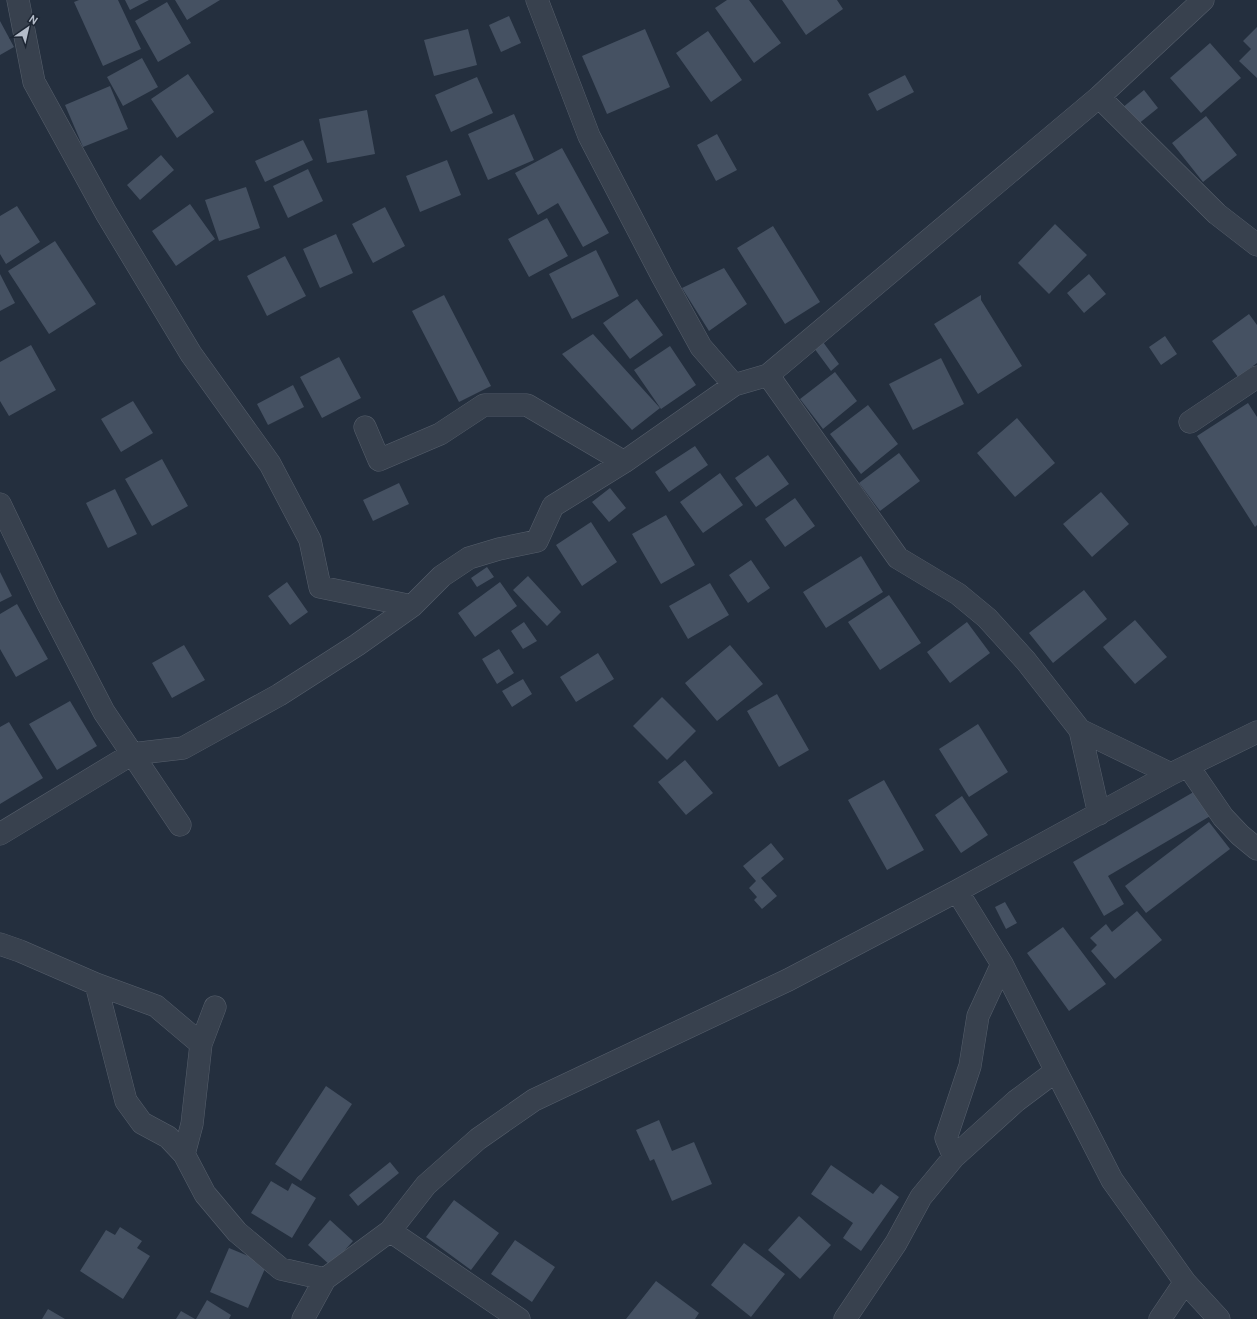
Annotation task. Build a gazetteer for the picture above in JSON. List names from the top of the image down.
{
  "north": "top right"
}
